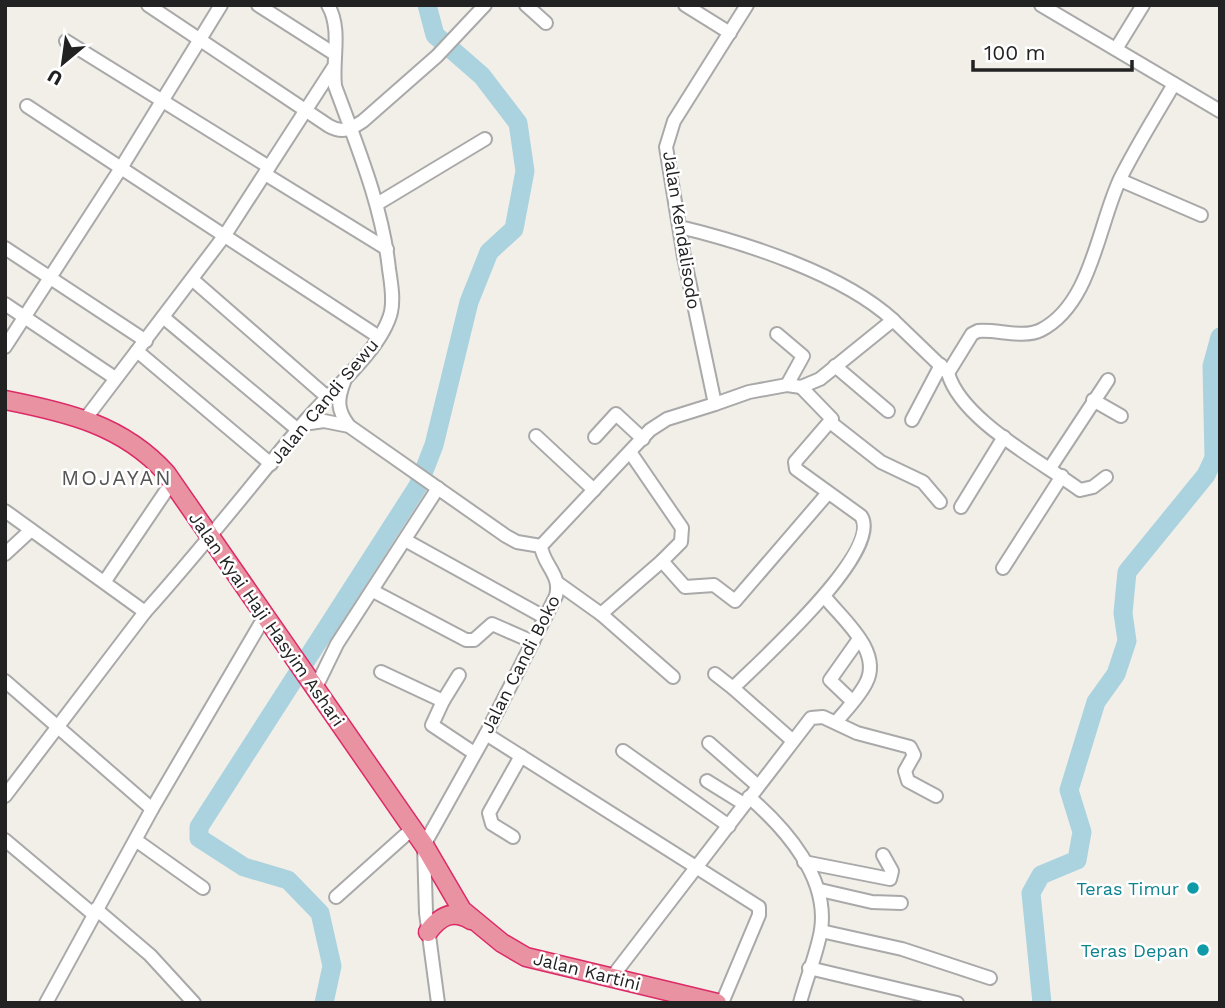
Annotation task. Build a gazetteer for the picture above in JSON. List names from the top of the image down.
{
  "streets": {
    "highway": ["Jalan Kyai Haji Hasyim Ashari", "Jalan Kartini"],
    "street": ["Jalan Kendalisodo", "Jalan Candi Sewu", "Jalan Candi Boko"]
  },
  "crossings": [
    ["Jalan Candi Sewu", "Jalan Kyai Haji Hasyim Ashari"],
    ["Jalan Kyai Haji Hasyim Ashari", "Jalan Candi Boko"],
    ["Jalan Kyai Haji Hasyim Ashari", "Jalan Kartini"],
    ["Jalan Candi Boko", "Jalan Kartini"]
  ],
  "districts": ["MOJAYAN"],
  "places": ["Teras Timur", "Teras Depan"],
  "scale_bar": "100 m",
  "north": "bottom left"
}
